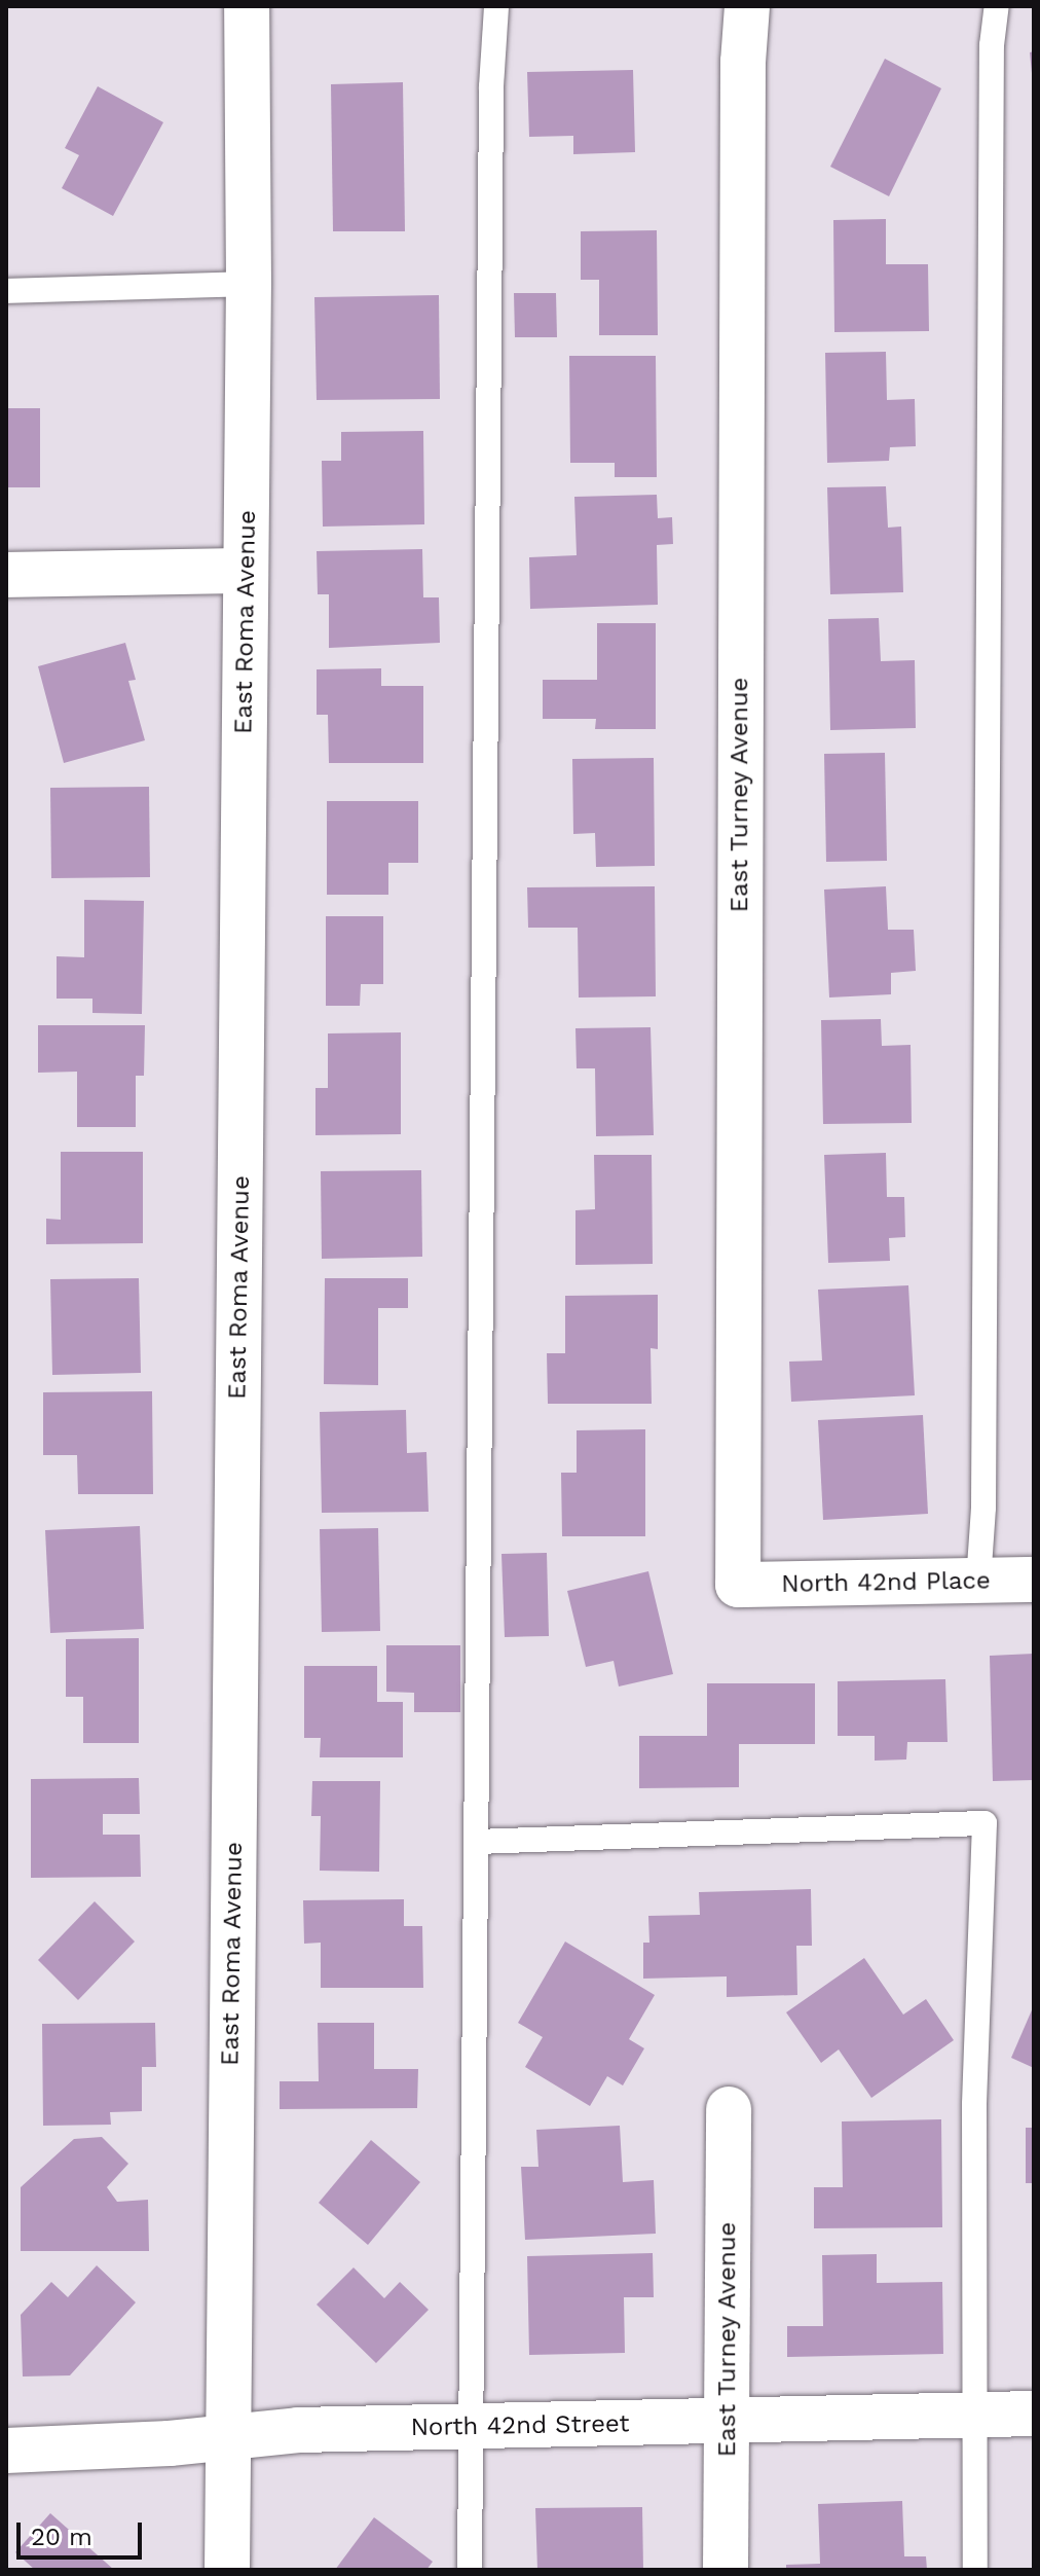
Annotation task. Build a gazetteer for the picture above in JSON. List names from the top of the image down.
{
  "streets": {
    "street": [
      "East Roma Avenue",
      "East Turney Avenue",
      "North 42nd Place",
      "North 42nd Street"
    ]
  },
  "crossings": [
    ["East Roma Avenue", "North 42nd Street"],
    ["East Turney Avenue", "North 42nd Place"],
    ["East Turney Avenue", "North 42nd Street"]
  ],
  "scale_bar": "20 m"
}
